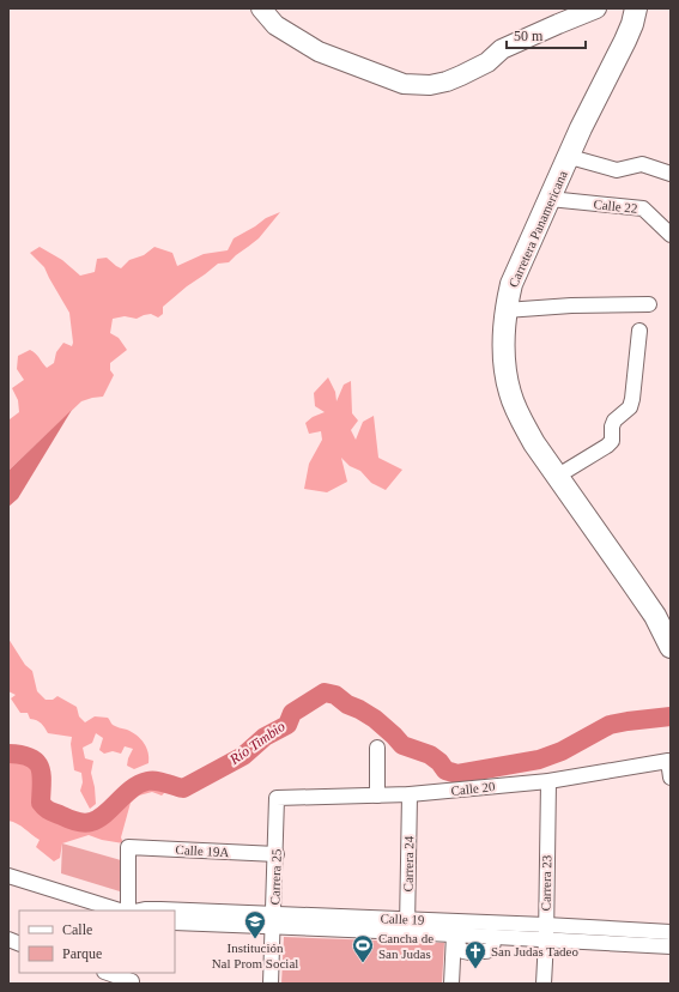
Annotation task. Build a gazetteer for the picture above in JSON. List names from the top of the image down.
{
  "streets": {
    "highway": ["Carretera Panamericana"],
    "street": [
      "Calle 22",
      "Calle 20",
      "Calle 19A",
      "Carrera 24",
      "Carrera 25",
      "Carrera 23",
      "Calle 19"
    ]
  },
  "crossings": [
    ["Calle 22", "Carretera Panamericana"],
    ["Calle 20", "Carrera 24"],
    ["Calle 20", "Carrera 25"],
    ["Calle 20", "Carrera 23"],
    ["Calle 19A", "Carrera 25"],
    ["Carrera 24", "Calle 19"],
    ["Carrera 25", "Calle 19"],
    ["Carrera 23", "Calle 19"]
  ],
  "water": ["Río Timbio"],
  "places": {
    "school or university": ["Institución Nal Prom Social"],
    "sports": ["Cancha de San Judas"],
    "church": ["San Judas Tadeo"]
  },
  "legend": ["Calle", "Parque"],
  "scale_bar": "50 m"
}
